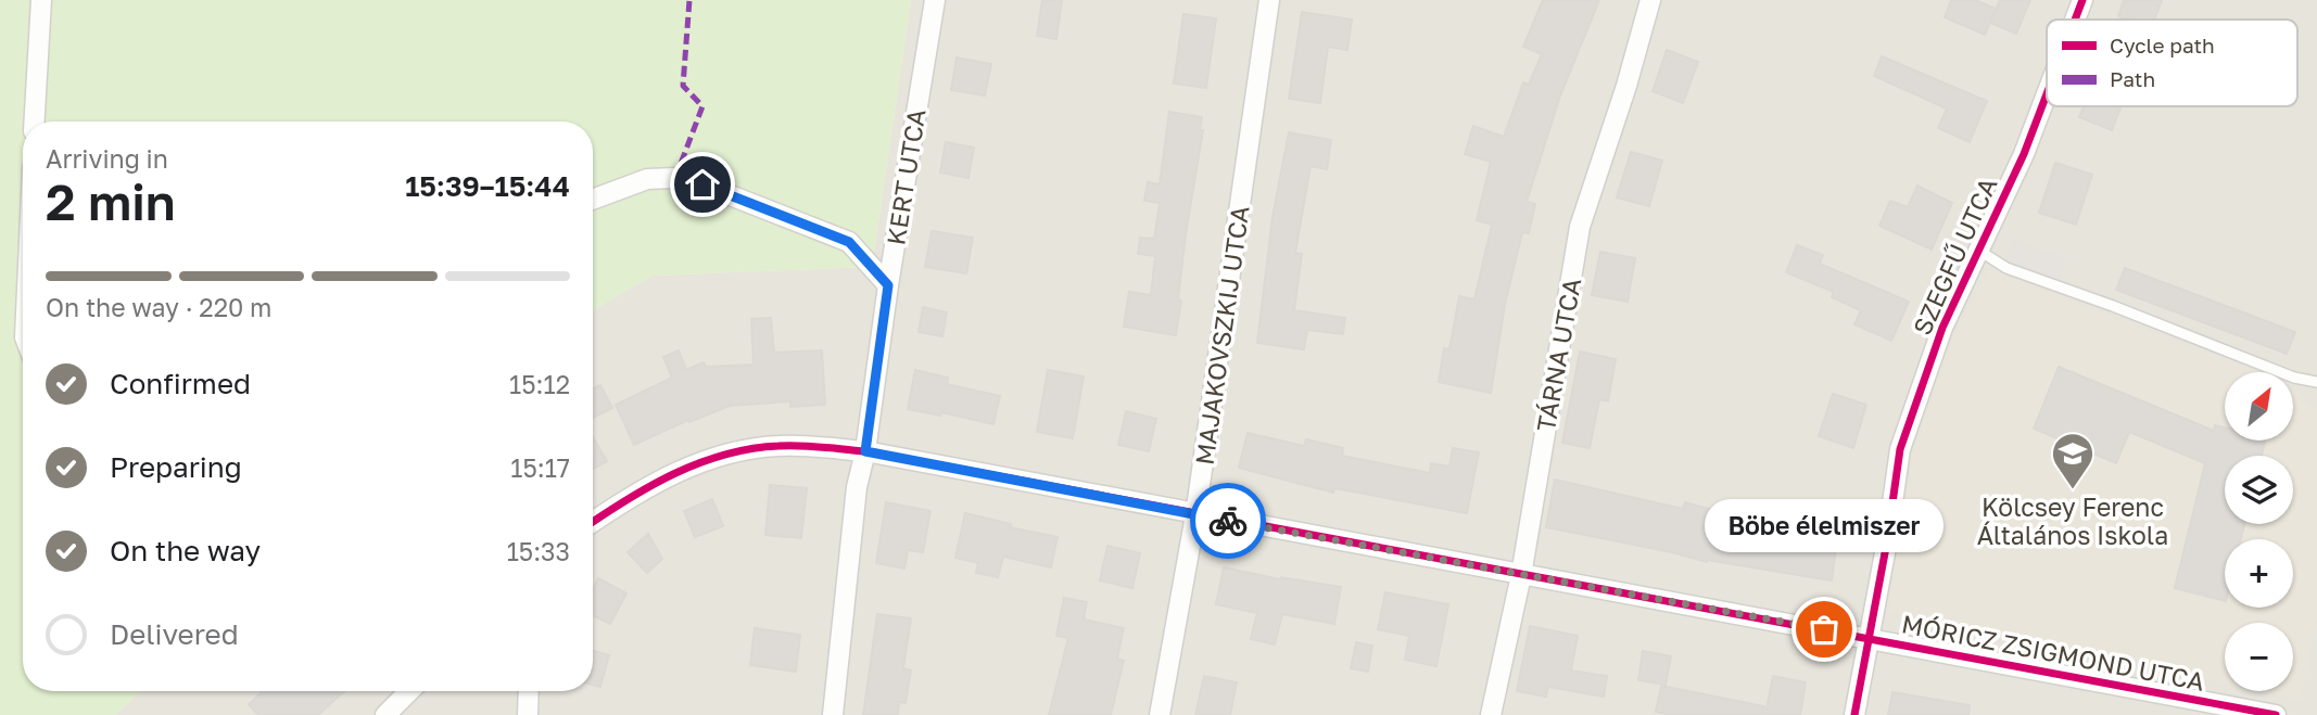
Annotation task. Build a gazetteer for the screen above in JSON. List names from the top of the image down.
{
  "streets": {
    "street": [
      "KERT UTCA",
      "SZEGFŰ UTCA",
      "MAJAKOVSZKIJ UTCA",
      "TÁRNA UTCA",
      "MÓRICZ ZSIGMOND UTCA"
    ]
  },
  "crossings": [
    ["KERT UTCA", "MÓRICZ ZSIGMOND UTCA"],
    ["SZEGFŰ UTCA", "MÓRICZ ZSIGMOND UTCA"],
    ["MAJAKOVSZKIJ UTCA", "MÓRICZ ZSIGMOND UTCA"],
    ["TÁRNA UTCA", "MÓRICZ ZSIGMOND UTCA"]
  ],
  "places": {
    "school or university": ["Kölcsey Ferenc Általános Iskola"],
    "other": ["Böbe élelmiszer"]
  },
  "legend": ["Cycle path", "Path"],
  "north": "top right",
  "page": {
    "heading": ["2 min", "Arriving in", "15:39–15:44"],
    "bar": "On the way · 220 m",
    "list": [
      ["Confirmed", "15:12"],
      ["Preparing", "15:17"],
      ["On the way", "15:33"],
      "Delivered"
    ],
    "map_buttons": ["+", "−"],
    "bubble": "Böbe élelmiszer"
  }
}
